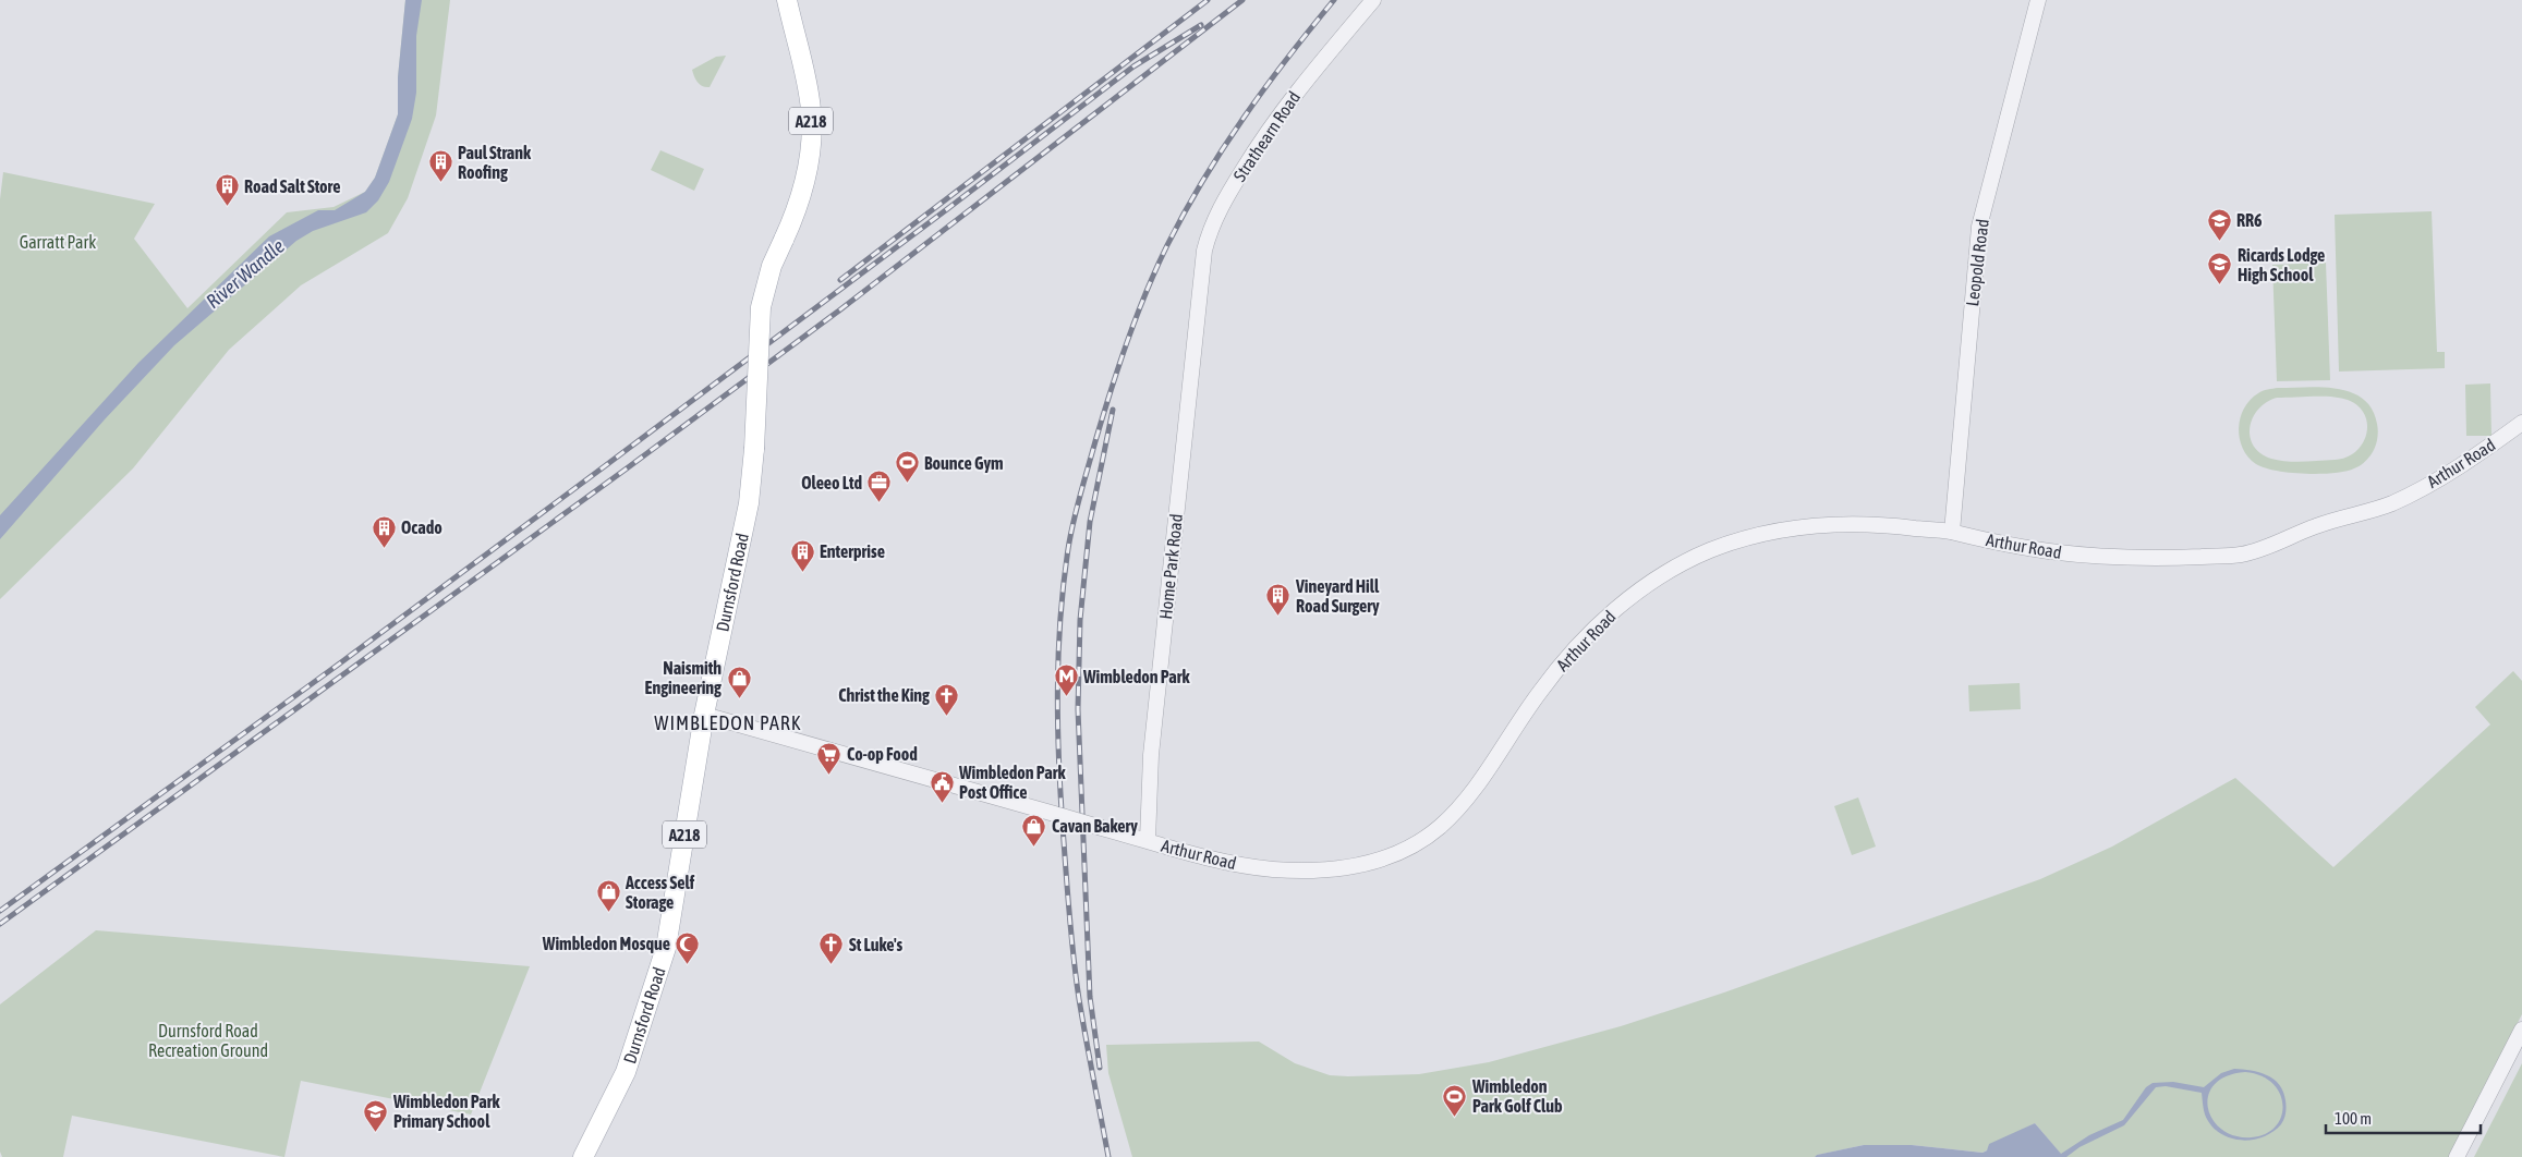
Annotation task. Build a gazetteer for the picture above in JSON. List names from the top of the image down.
{
  "streets": {
    "main road": ["A218", "Durnsford Road"],
    "street": [
      "Strathearn Road",
      "Leopold Road",
      "Arthur Road",
      "Home Park Road"
    ]
  },
  "crossings": [
    ["Strathearn Road", "Home Park Road"],
    ["Leopold Road", "Arthur Road"],
    ["Arthur Road", "Home Park Road"],
    ["Arthur Road", "Durnsford Road"]
  ],
  "districts": ["WIMBLEDON PARK"],
  "water": ["River Wandle"],
  "parks": ["Garratt Park", "Durnsford Road Recreation Ground"],
  "places": {
    "building": [
      "Paul Strank Roofing",
      "Road Salt Store",
      "Ocado",
      "Enterprise",
      "Vineyard Hill Road Surgery"
    ],
    "school or university": ["RR6", "Ricards Lodge High School", "Wimbledon Park Primary School"],
    "sports": ["Bounce Gym", "Wimbledon Park Golf Club"],
    "office": ["Oleeo Ltd"],
    "metro station": ["Wimbledon Park"],
    "shop": ["Naismith Engineering", "Cavan Bakery", "Access Self Storage"],
    "church": ["Christ the King", "St Luke's"],
    "supermarket": ["Co-op Food"],
    "public building": ["Wimbledon Park Post Office"],
    "mosque": ["Wimbledon Mosque"]
  },
  "scale_bar": "100 m"
}
